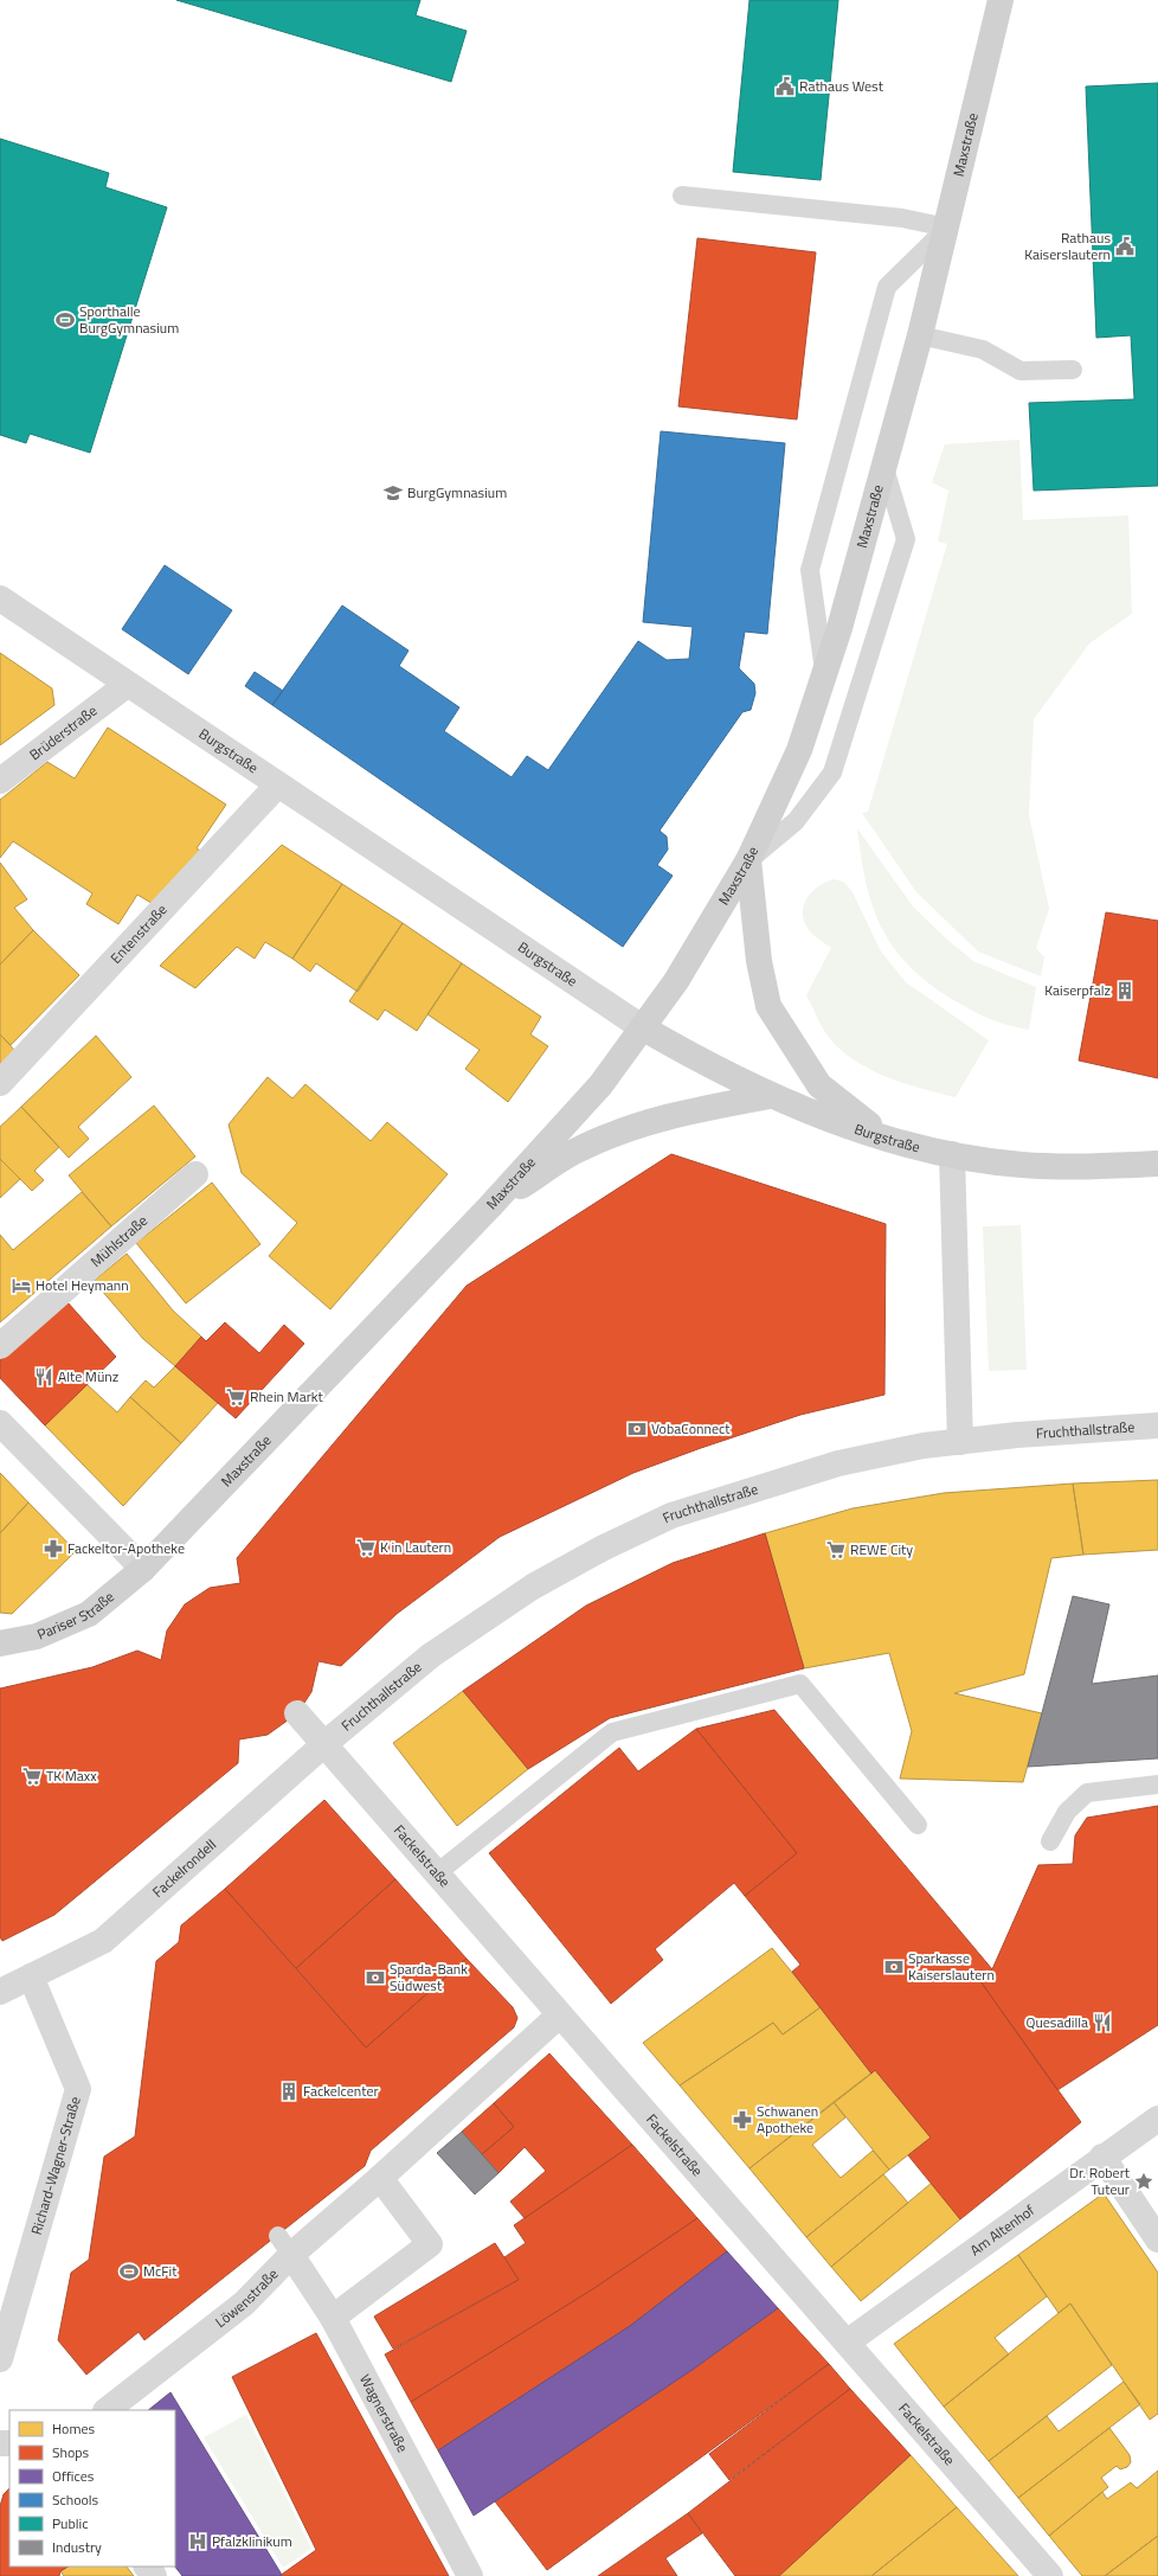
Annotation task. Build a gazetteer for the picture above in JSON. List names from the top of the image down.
{
  "streets": {
    "main road": ["Maxstraße", "Burgstraße", "Pariser Straße"],
    "street": [
      "Brüderstraße",
      "Entenstraße",
      "Mühlstraße",
      "Fruchthallstraße",
      "Fackelstraße",
      "Fackelrondell",
      "Richard-Wagner-Straße",
      "Am Altenhof",
      "Löwenstraße",
      "Wagnerstraße"
    ]
  },
  "crossings": [
    ["Maxstraße", "Burgstraße"],
    ["Maxstraße", "Pariser Straße"],
    ["Brüderstraße", "Burgstraße"],
    ["Burgstraße", "Entenstraße"],
    ["Fruchthallstraße", "Fackelstraße"],
    ["Fruchthallstraße", "Fackelrondell"],
    ["Fackelstraße", "Fackelrondell"],
    ["Fackelstraße", "Am Altenhof"],
    ["Fackelstraße", "Löwenstraße"],
    ["Fackelrondell", "Richard-Wagner-Straße"],
    ["Löwenstraße", "Wagnerstraße"]
  ],
  "places": {
    "public building": ["Rathaus West", "Rathaus Kaiserslautern"],
    "sports": ["Sporthalle BurgGymnasium", "McFit"],
    "school or university": ["BurgGymnasium"],
    "building": ["Kaiserpfalz", "Fackelcenter"],
    "hotel": ["Hotel Heymann"],
    "restaurant": ["Alte Münz", "Quesadilla"],
    "supermarket": [
      "Rhein Markt",
      "K in Lautern",
      "REWE City",
      "TK Maxx"
    ],
    "bank": ["VobaConnect", "Sparkasse Kaiserslautern", "Sparda-Bank Südwest"],
    "pharmacy": ["Fackeltor-Apotheke", "Schwanen Apotheke"],
    "place": ["Dr. Robert Tuteur"],
    "hospital": ["Pfalzklinikum"]
  },
  "legend": [
    "Homes",
    "Shops",
    "Offices",
    "Schools",
    "Public",
    "Industry"
  ]
}
